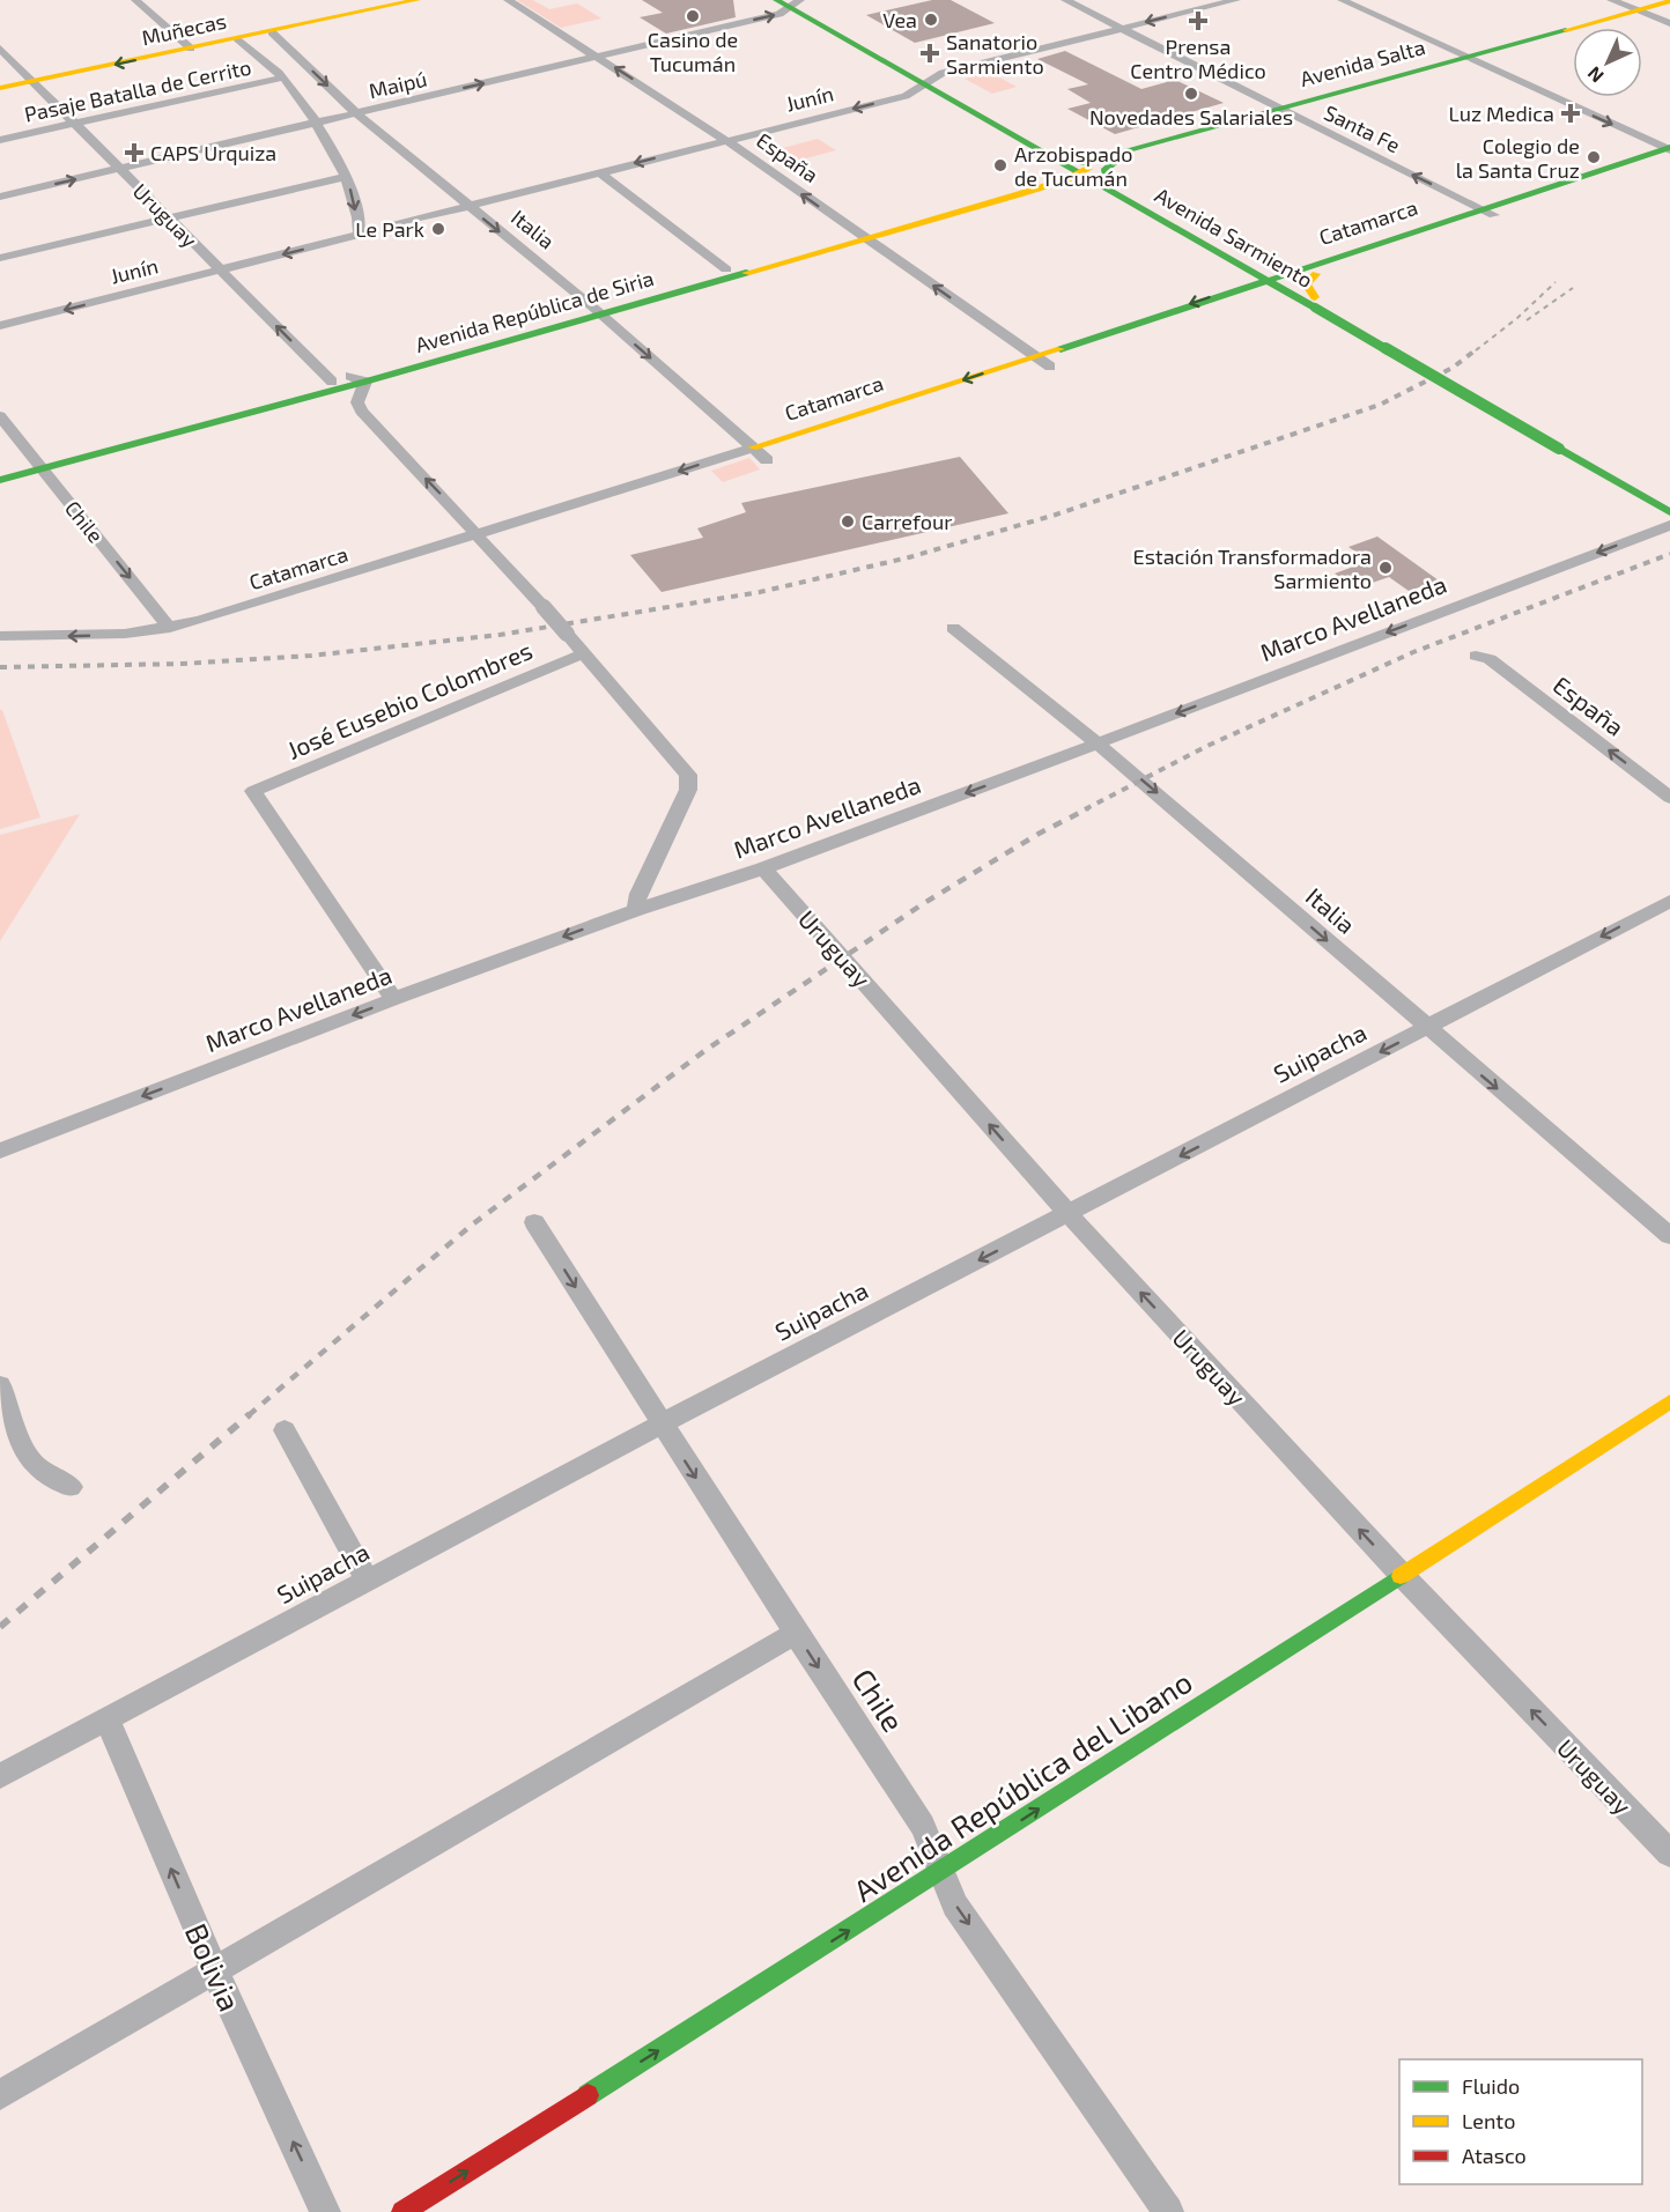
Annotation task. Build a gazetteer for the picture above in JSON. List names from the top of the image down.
{
  "streets": {
    "main road": [
      "Muñecas",
      "Avenida Salta",
      "Catamarca",
      "Avenida Sarmiento",
      "Avenida República de Siria",
      "Avenida República del Libano"
    ],
    "street": [
      "Maipú",
      "Pasaje Batalla de Cerrito",
      "Junín",
      "Santa Fe",
      "España",
      "Uruguay",
      "Italia",
      "Chile",
      "Marco Avellaneda",
      "José Eusebio Colombres",
      "Suipacha",
      "Bolivia"
    ]
  },
  "crossings": [
    ["Muñecas", "Uruguay"],
    ["Muñecas", "Italia"],
    ["Avenida Salta", "Santa Fe"],
    ["Avenida Salta", "Avenida Sarmiento"],
    ["Avenida Salta", "Avenida República de Siria"],
    ["Maipú", "España"],
    ["Maipú", "Uruguay"],
    ["Maipú", "Italia"],
    ["Maipú", "Avenida Sarmiento"],
    ["Pasaje Batalla de Cerrito", "Uruguay"],
    ["Junín", "Santa Fe"],
    ["Junín", "España"],
    ["Junín", "Uruguay"],
    ["Junín", "Italia"],
    ["Junín", "Avenida Sarmiento"],
    ["Santa Fe", "Catamarca"],
    ["España", "Catamarca"],
    ["España", "Avenida República de Siria"],
    ["Uruguay", "Avenida República de Siria"],
    ["Uruguay", "Marco Avellaneda"],
    ["Uruguay", "Suipacha"],
    ["Uruguay", "Avenida República del Libano"],
    ["Catamarca", "Italia"],
    ["Catamarca", "Avenida Sarmiento"],
    ["Catamarca", "Chile"],
    ["Italia", "Avenida República de Siria"],
    ["Italia", "Marco Avellaneda"],
    ["Italia", "Suipacha"],
    ["Avenida Sarmiento", "Avenida República de Siria"],
    ["Avenida República de Siria", "Chile"],
    ["Chile", "Suipacha"],
    ["Chile", "Avenida República del Libano"],
    ["Marco Avellaneda", "José Eusebio Colombres"],
    ["Suipacha", "Bolivia"]
  ],
  "one_way": [
    "Muñecas",
    "Maipú",
    "España",
    "Uruguay",
    "Italia",
    "Chile",
    "Marco Avellaneda",
    "Suipacha",
    "Avenida República del Libano",
    "Bolivia"
  ],
  "places": {
    "other": [
      "Casino de Tucumán",
      "Vea",
      "Novedades Salariales",
      "Colegio de la Santa Cruz",
      "Arzobispado de Tucumán",
      "Le Park",
      "Carrefour",
      "Estación Transformadora Sarmiento"
    ],
    "health": [
      "Prensa Centro Médico",
      "Sanatorio Sarmiento",
      "Luz Medica",
      "CAPS Urquiza"
    ]
  },
  "legend": ["Fluido", "Lento", "Atasco"],
  "north": "bottom left"
}
